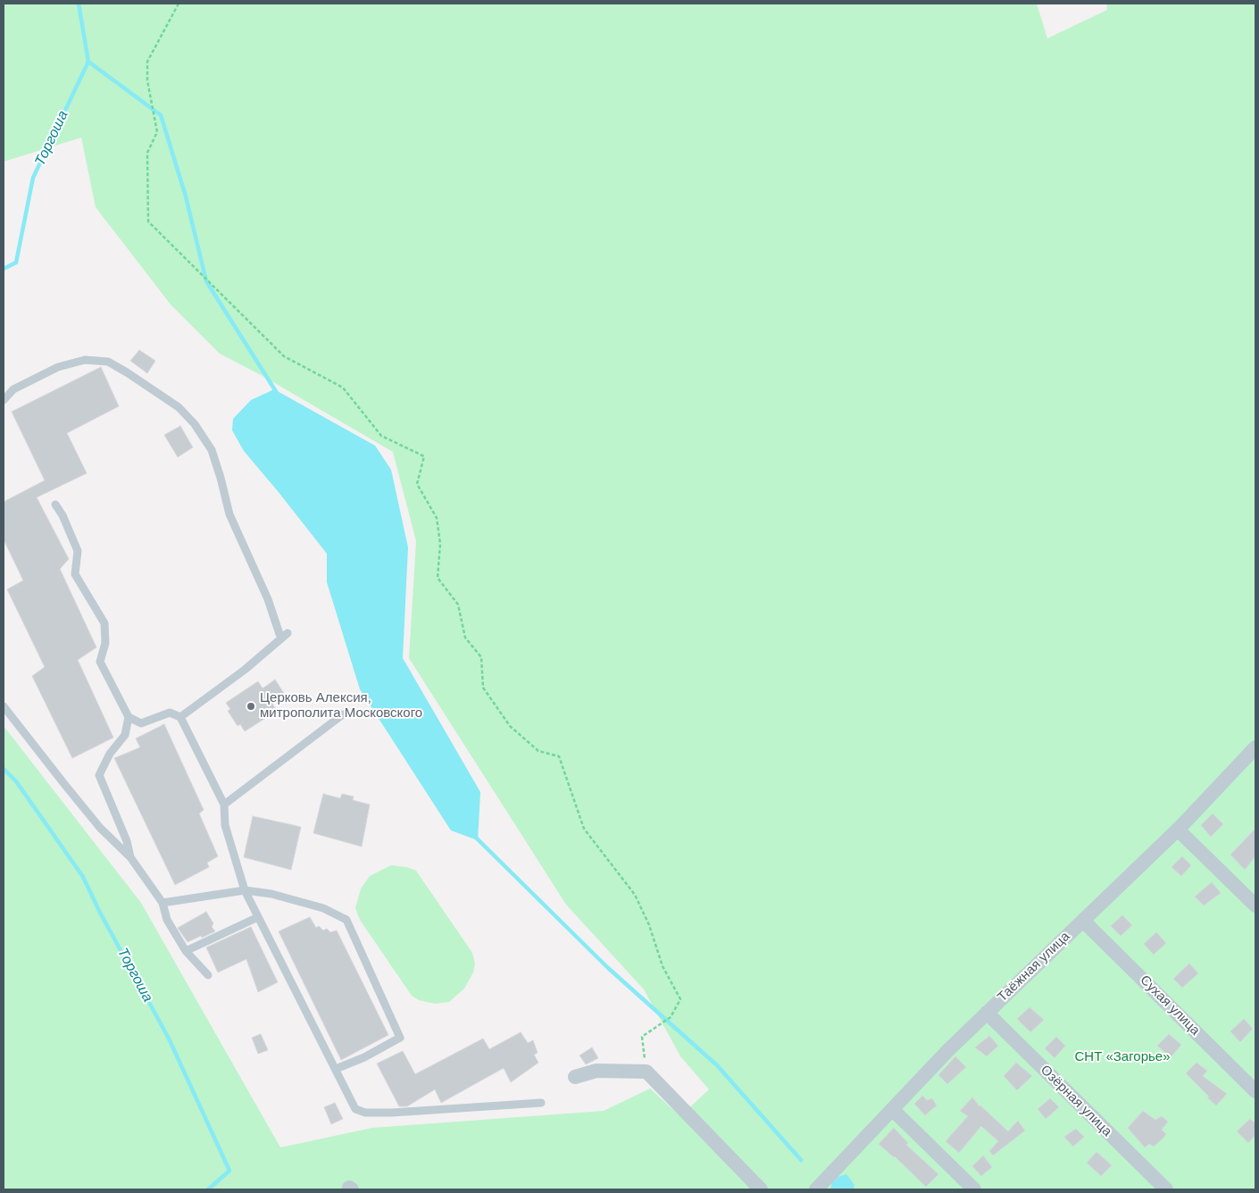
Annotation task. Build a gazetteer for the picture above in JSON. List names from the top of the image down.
{
  "streets": {
    "street": ["Таёжная улица", "Сухая улица", "Озёрная улица"]
  },
  "crossings": [
    ["Таёжная улица", "Сухая улица"],
    ["Таёжная улица", "Озёрная улица"]
  ],
  "water": ["Торгоша"],
  "parks": ["СНТ «Загорье»"],
  "places": ["Церковь Алексия, митрополита Московского"]
}
